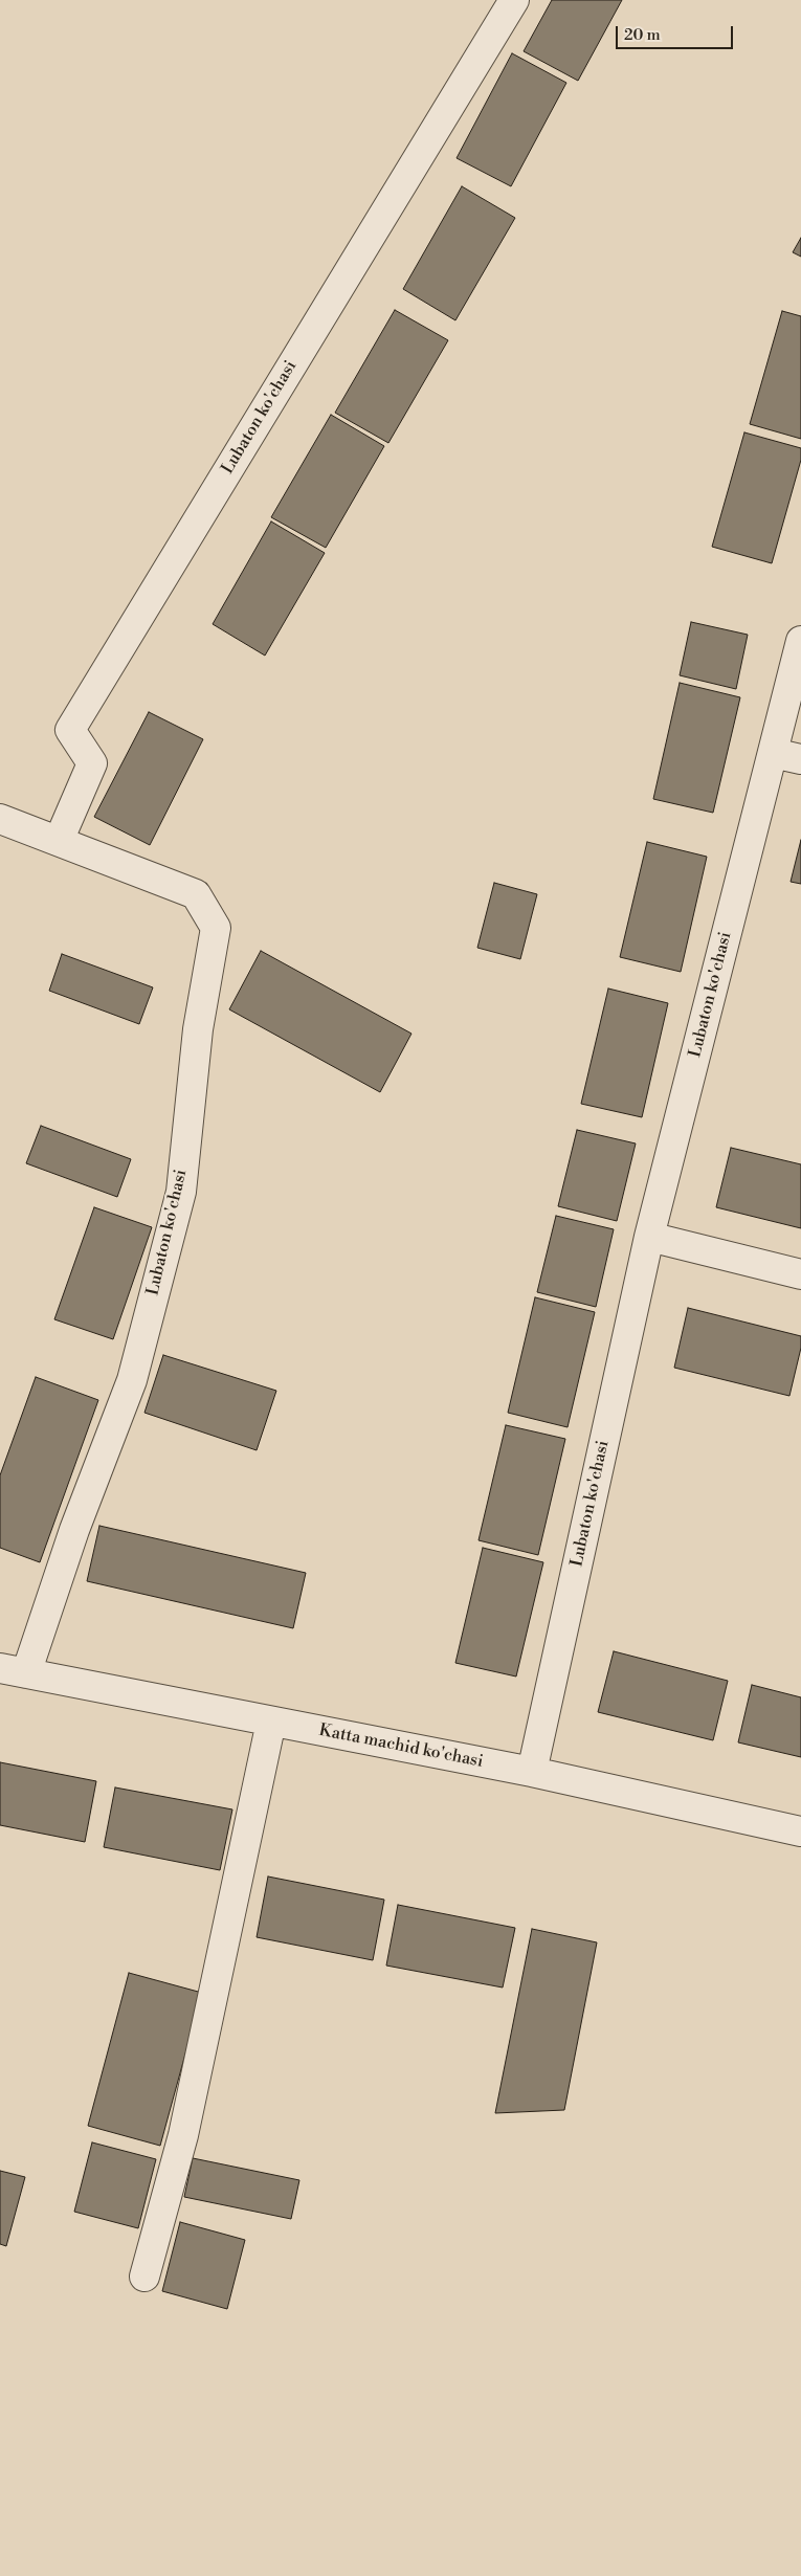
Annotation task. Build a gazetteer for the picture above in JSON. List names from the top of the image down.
{
  "streets": {
    "street": ["Lubaton ko'chasi", "Katta machid ko'chasi"]
  },
  "crossings": [
    ["Lubaton ko'chasi", "Katta machid ko'chasi"]
  ],
  "scale_bar": "20 m"
}
